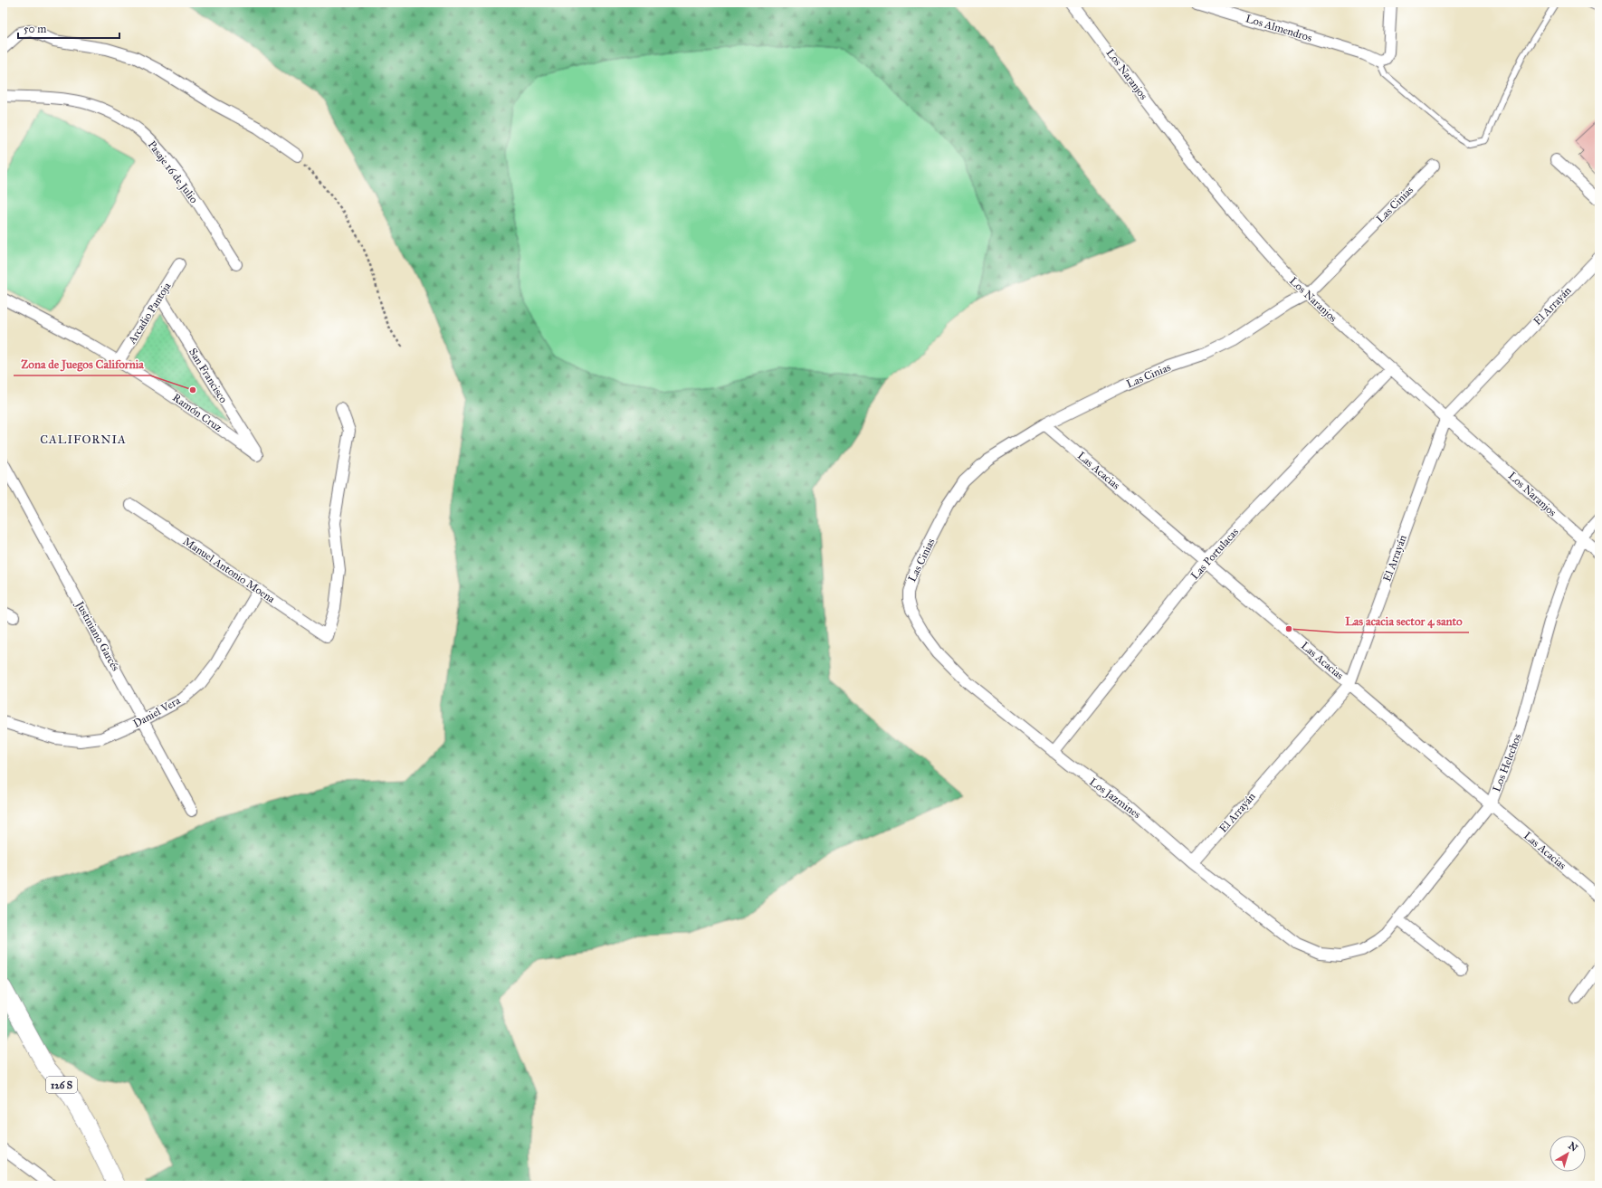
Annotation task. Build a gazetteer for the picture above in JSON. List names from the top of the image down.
{
  "streets": {
    "main road": ["126 S"],
    "street": [
      "Los Almendros",
      "Los Naranjos",
      "Pasaje 16 de Julio",
      "Las Cinias",
      "El Arrayán",
      "Arcadio Pantoja",
      "San Francisco",
      "Ramón Cruz",
      "Las Acacias",
      "Las Portulacas",
      "Manuel Antonio Moena",
      "Justiniano Garcés",
      "Daniel Vera",
      "Los Helechos",
      "Los Jazmines"
    ]
  },
  "crossings": [
    ["Los Naranjos", "Las Cinias"],
    ["Los Naranjos", "El Arrayán"],
    ["Los Naranjos", "Las Portulacas"],
    ["Los Naranjos", "Los Helechos"],
    ["Las Cinias", "Las Acacias"],
    ["Las Cinias", "Los Jazmines"],
    ["El Arrayán", "Las Acacias"],
    ["El Arrayán", "Los Jazmines"],
    ["Arcadio Pantoja", "San Francisco"],
    ["Arcadio Pantoja", "Ramón Cruz"],
    ["San Francisco", "Ramón Cruz"],
    ["Las Acacias", "Las Portulacas"],
    ["Las Acacias", "Los Helechos"],
    ["Las Portulacas", "Los Jazmines"],
    ["Manuel Antonio Moena", "Daniel Vera"],
    ["Justiniano Garcés", "Daniel Vera"],
    ["Los Helechos", "Los Jazmines"]
  ],
  "districts": ["CALIFORNIA"],
  "places": ["Zona de Juegos California", "Las acacia sector 4 santo"],
  "scale_bar": "50 m",
  "north": "top right"
}
